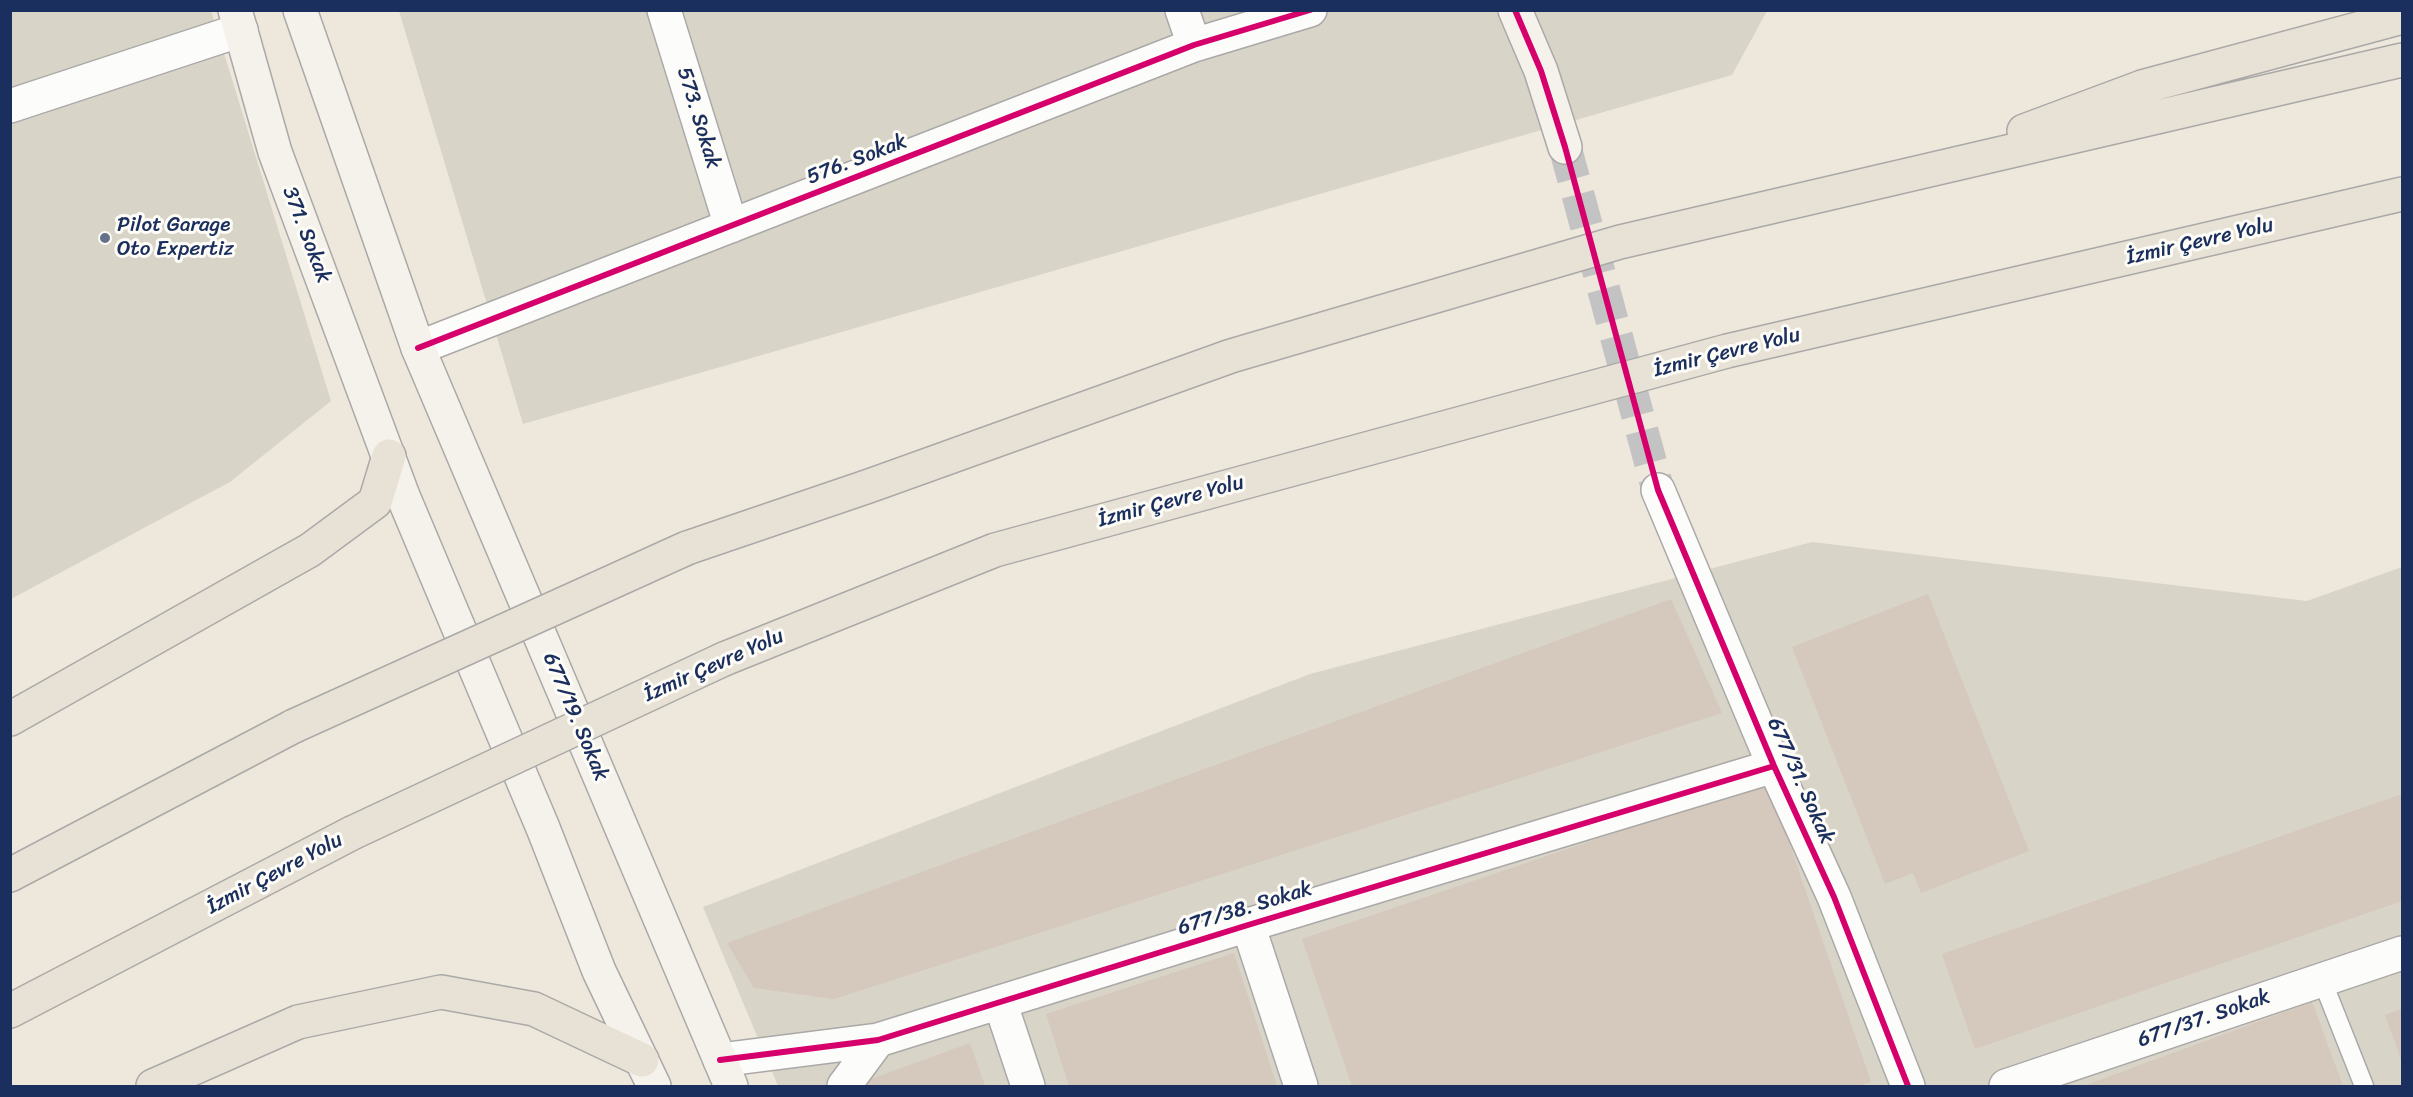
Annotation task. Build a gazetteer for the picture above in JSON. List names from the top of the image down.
{
  "streets": {
    "highway": ["İzmir Çevre Yolu"],
    "main road": ["371. Sokak", "677/19. Sokak"],
    "street": [
      "573. Sokak",
      "576. Sokak",
      "677/31. Sokak",
      "677/38. Sokak",
      "677/37. Sokak"
    ]
  },
  "crossings": [
    ["573. Sokak", "576. Sokak"],
    ["576. Sokak", "677/19. Sokak"],
    ["677/19. Sokak", "677/38. Sokak"],
    ["677/31. Sokak", "677/38. Sokak"]
  ],
  "places": ["Pilot Garage Oto Expertiz"]
}
